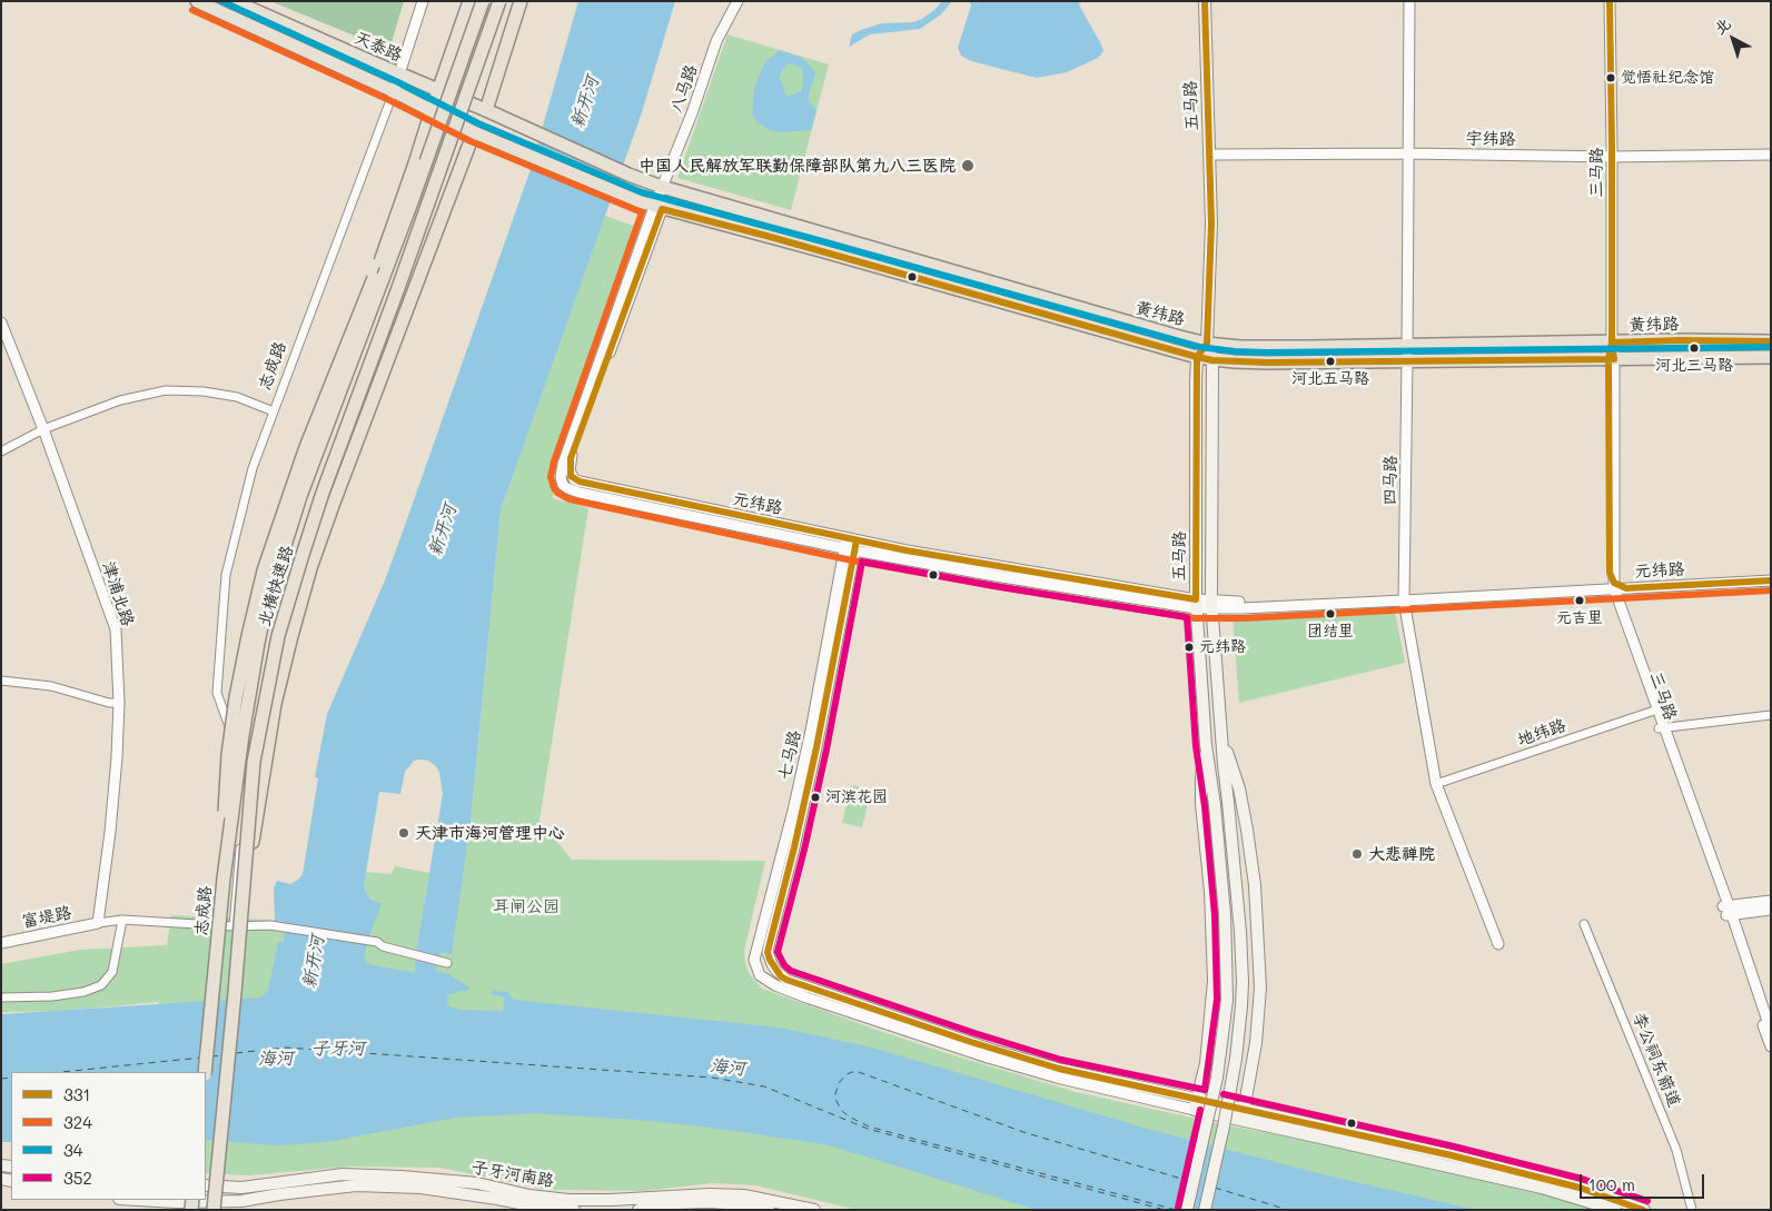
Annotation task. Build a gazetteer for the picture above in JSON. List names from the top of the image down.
{
  "streets": {
    "main road": [
      "天泰路",
      "五马路",
      "黄纬路",
      "志成路",
      "北横快速路",
      "子牙河南路"
    ],
    "street": [
      "八马路",
      "宇纬路",
      "三马路",
      "四马路",
      "元纬路",
      "津浦北路",
      "地纬路",
      "七马路",
      "富堤路",
      "李公祠东箭道"
    ]
  },
  "crossings": [
    ["天泰路", "黄纬路"],
    ["天泰路", "志成路"],
    ["八马路", "黄纬路"],
    ["八马路", "元纬路"],
    ["五马路", "宇纬路"],
    ["五马路", "黄纬路"],
    ["五马路", "元纬路"],
    ["宇纬路", "三马路"],
    ["宇纬路", "四马路"],
    ["三马路", "黄纬路"],
    ["三马路", "元纬路"],
    ["三马路", "地纬路"],
    ["黄纬路", "四马路"],
    ["志成路", "北横快速路"],
    ["四马路", "元纬路"],
    ["四马路", "地纬路"],
    ["元纬路", "七马路"],
    ["津浦北路", "富堤路"]
  ],
  "water": ["新开河", "子牙河", "海河"],
  "parks": ["耳闸公园"],
  "places": [
    "觉悟社纪念馆",
    "中国人民解放军联勤保障部队第九八三医院",
    "河北三马路",
    "河北五马路",
    "元吉里",
    "团结里",
    "元纬路",
    "河滨花园",
    "天津市海河管理中心",
    "大悲禅院"
  ],
  "lines": [
    "transit line 331",
    "transit line 34",
    "transit line 324",
    "transit line 352"
  ],
  "legend": [
    "331",
    "324",
    "34",
    "352"
  ],
  "scale_bar": "100 m",
  "north": "top left"
}
